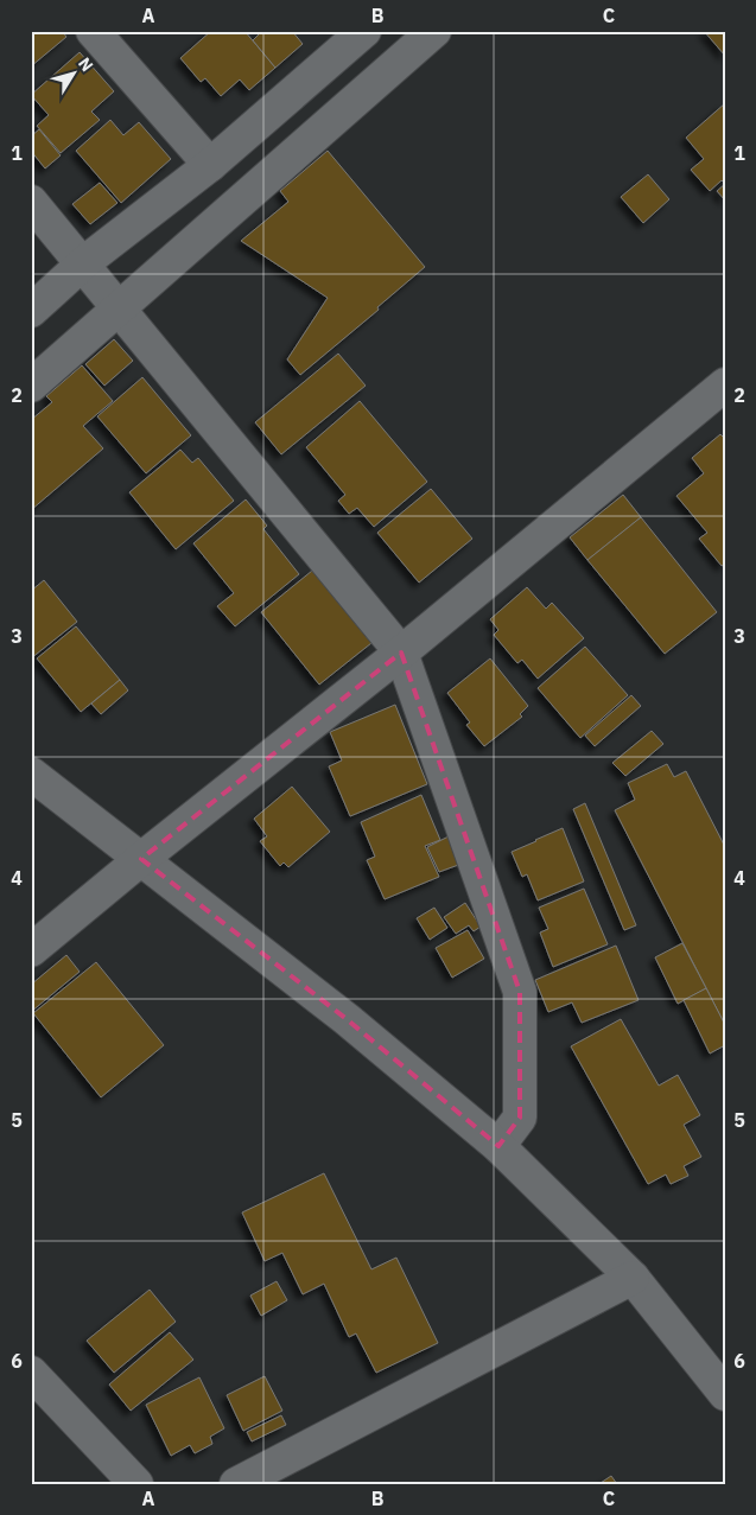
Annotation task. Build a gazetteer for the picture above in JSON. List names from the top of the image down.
{
  "north": "top right",
  "grid": {
    "columns": ["A", "B", "C"],
    "rows": [
      "1",
      "2",
      "3",
      "4",
      "5",
      "6"
    ]
  }
}
